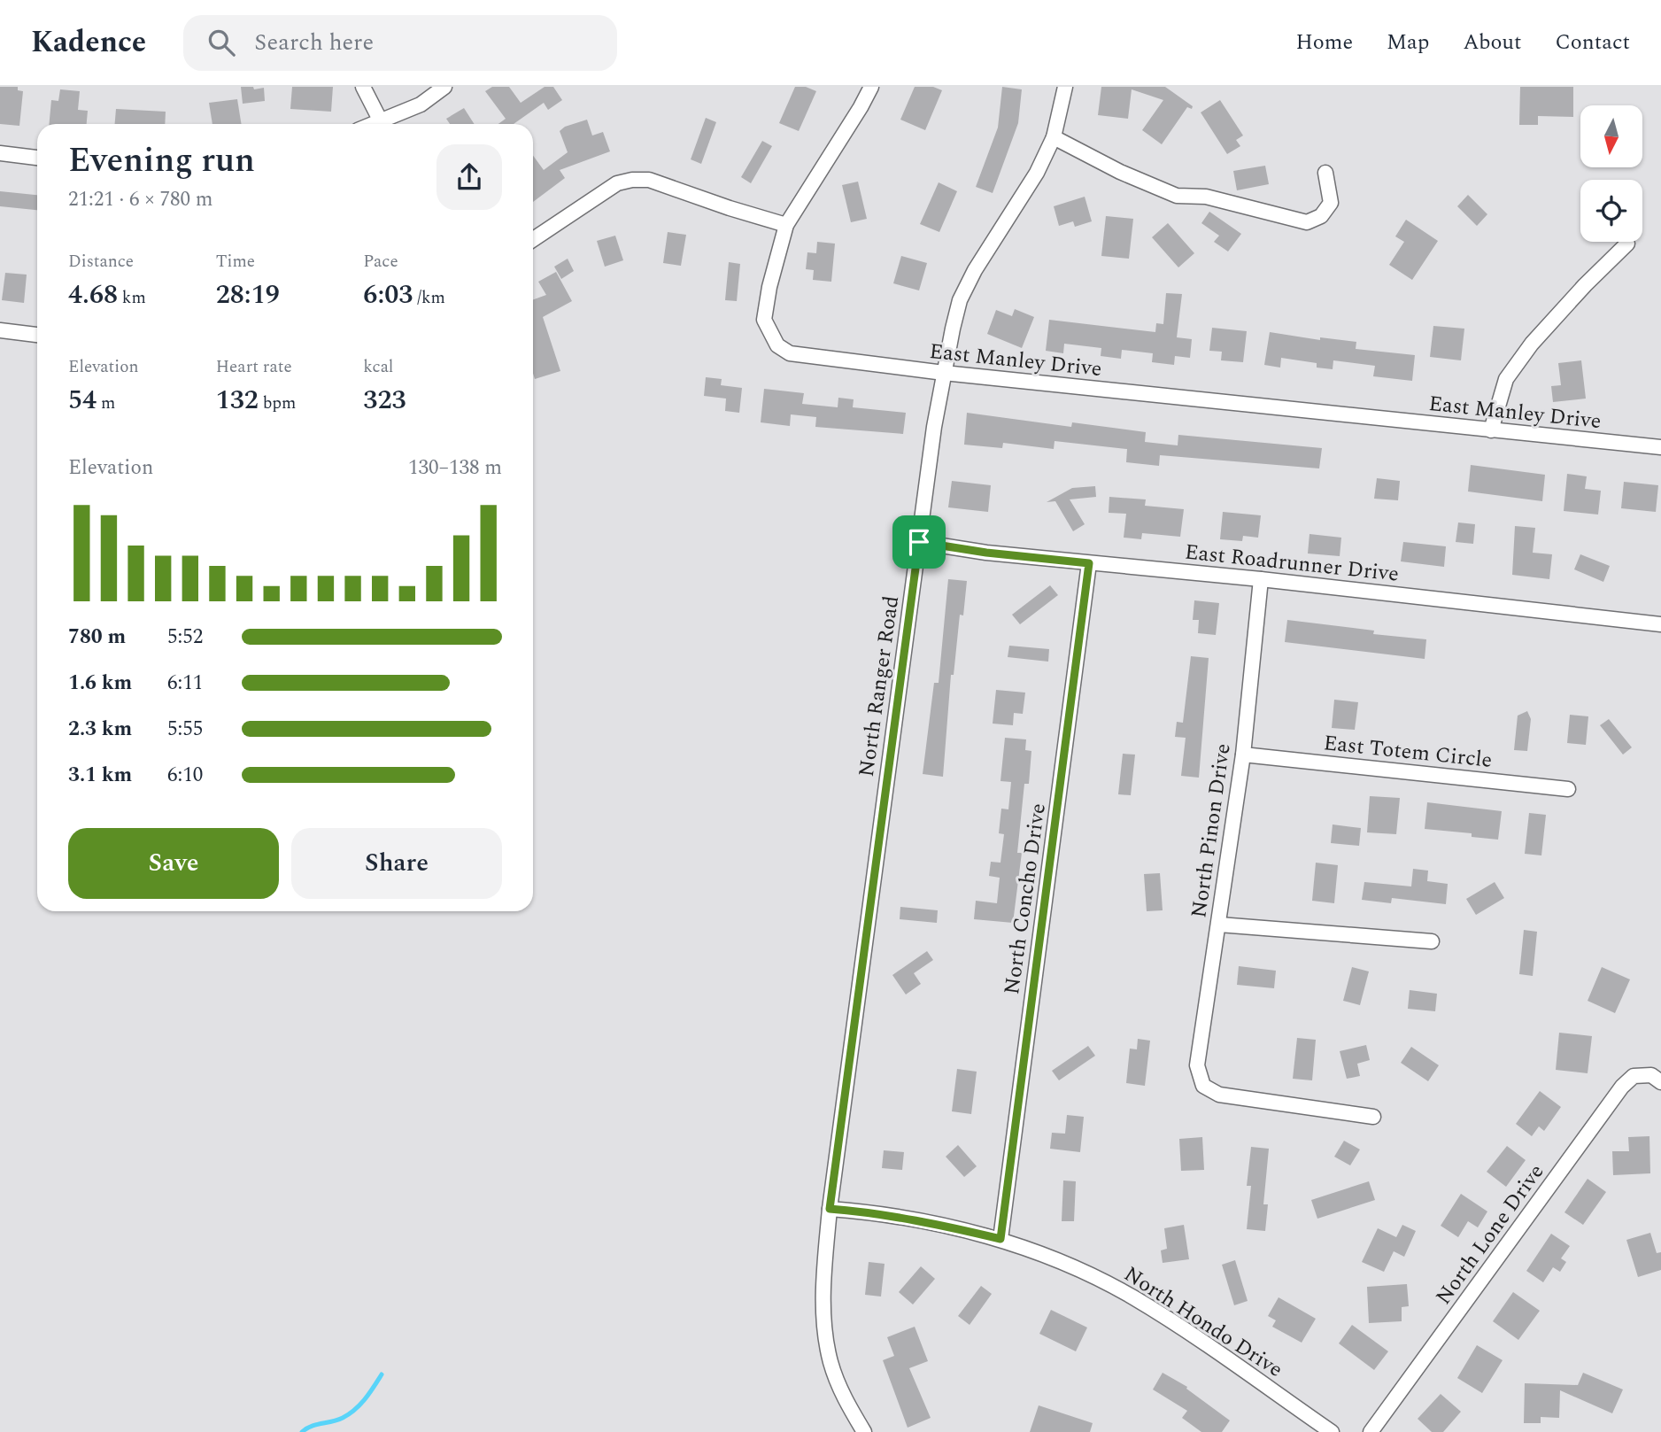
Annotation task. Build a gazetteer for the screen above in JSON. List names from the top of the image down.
{
  "streets": {
    "street": [
      "East Manley Drive",
      "East Roadrunner Drive",
      "North Ranger Road",
      "East Totem Circle",
      "North Pinon Drive",
      "North Concho Drive",
      "North Lone Drive",
      "North Hondo Drive"
    ]
  },
  "crossings": [
    ["East Manley Drive", "North Ranger Road"],
    ["East Roadrunner Drive", "North Ranger Road"],
    ["East Roadrunner Drive", "North Pinon Drive"],
    ["East Roadrunner Drive", "North Concho Drive"],
    ["North Ranger Road", "North Hondo Drive"],
    ["East Totem Circle", "North Pinon Drive"],
    ["North Concho Drive", "North Hondo Drive"]
  ],
  "north": "bottom",
  "page": {
    "header": "Kadence",
    "search": "Search here",
    "nav": [
      "Home",
      "Map",
      "About",
      "Contact"
    ],
    "heading": ["Evening run", "21:21 · 6 × 780 m"],
    "stats": [
      ["Distance", "4.68 km"],
      ["Time", "28:19"],
      ["Pace", "6:03 /km"],
      ["Elevation", "54 m"],
      ["Heart rate", "132 bpm"],
      ["kcal", "323"]
    ],
    "chart": ["Elevation", "130–138 m"],
    "list": [
      {
        "name": "780 m",
        "note": "5:52"
      },
      {
        "name": "1.6 km",
        "note": "6:11"
      },
      {
        "name": "2.3 km",
        "note": "5:55"
      },
      {
        "name": "3.1 km",
        "note": "6:10"
      }
    ],
    "buttons": ["Save", "Share"]
  }
}
